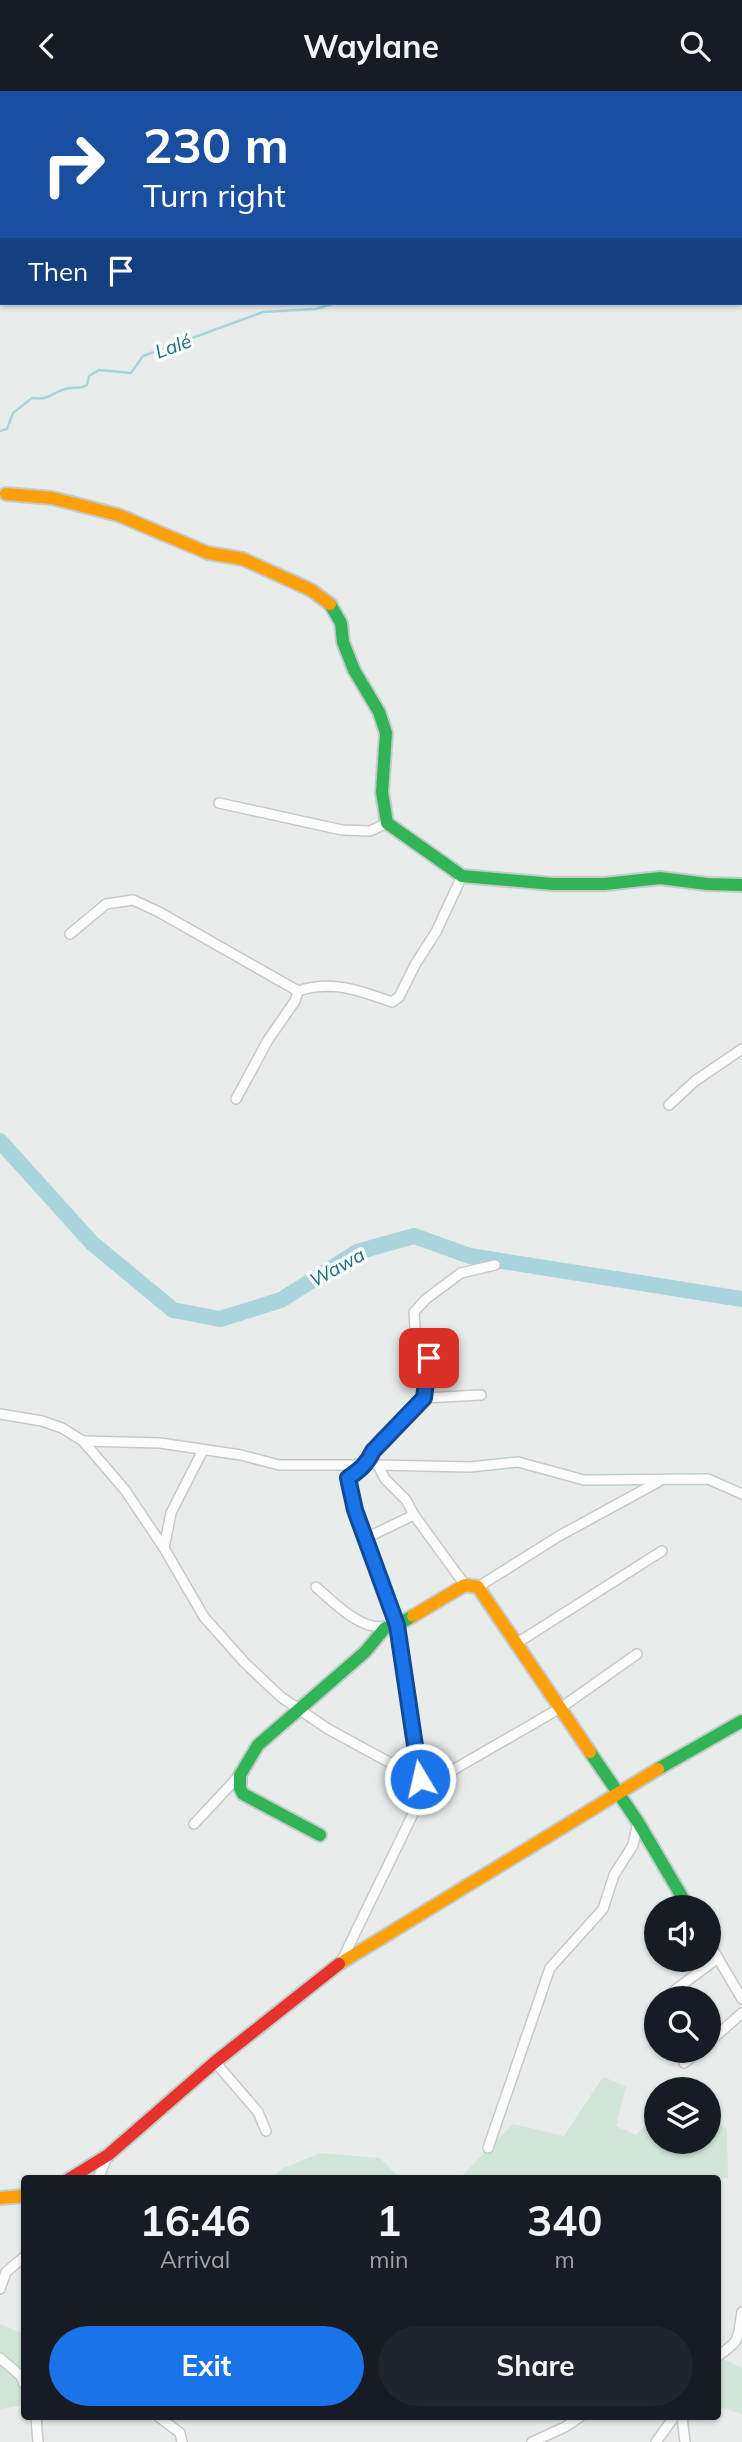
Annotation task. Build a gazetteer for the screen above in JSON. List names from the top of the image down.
{
  "water": ["Lalé", "Wawa"],
  "page": {
    "header": "Waylane",
    "turn": ["230 m", "Turn right"],
    "then": "Then",
    "eta": [
      "16:46",
      "Arrival",
      "1",
      "min",
      "340",
      "m"
    ],
    "buttons": ["Exit", "Share"]
  }
}
